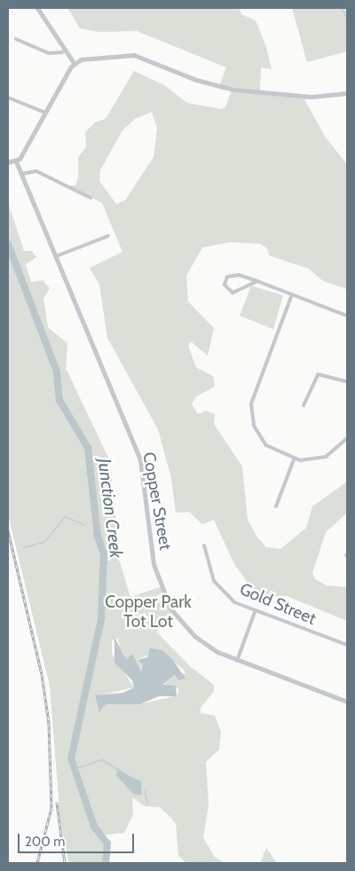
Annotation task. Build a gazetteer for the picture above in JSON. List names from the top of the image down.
{
  "streets": {
    "street": ["Copper Street", "Gold Street"]
  },
  "water": ["Junction Creek"],
  "parks": ["Copper Park Tot Lot"],
  "scale_bar": "200 m"
}
